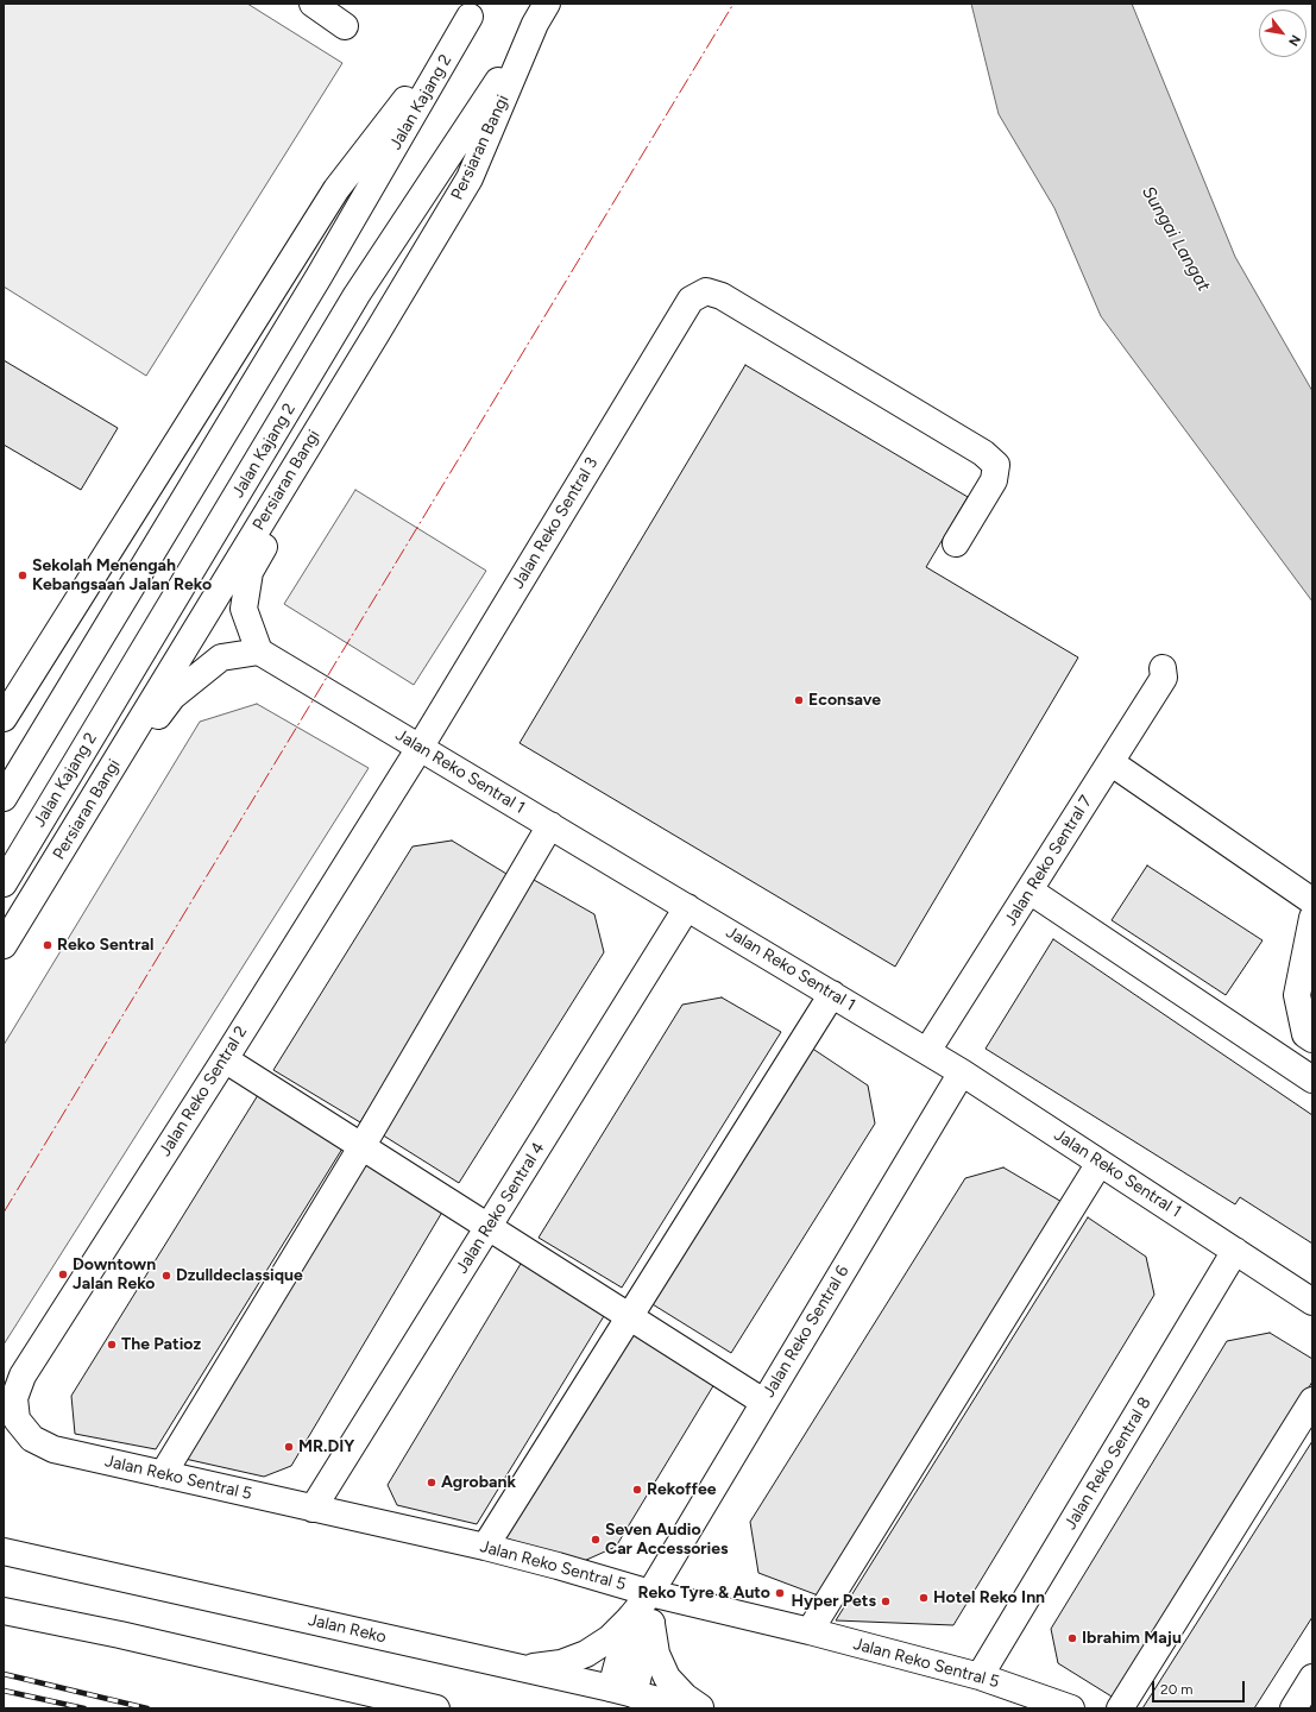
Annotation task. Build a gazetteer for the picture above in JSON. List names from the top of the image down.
{
  "streets": {
    "street": [
      "Jalan Kajang 2",
      "Persiaran Bangi",
      "Jalan Reko Sentral 3",
      "Jalan Reko Sentral 1",
      "Jalan Reko Sentral 7",
      "Jalan Reko Sentral 2",
      "Jalan Reko Sentral 4",
      "Jalan Reko Sentral 6",
      "Jalan Reko Sentral 8",
      "Jalan Reko Sentral 5",
      "Jalan Reko"
    ]
  },
  "crossings": [
    ["Jalan Kajang 2", "Persiaran Bangi"],
    ["Jalan Reko Sentral 3", "Jalan Reko Sentral 1"],
    ["Jalan Reko Sentral 3", "Jalan Reko Sentral 2"],
    ["Jalan Reko Sentral 1", "Jalan Reko Sentral 7"],
    ["Jalan Reko Sentral 1", "Jalan Reko Sentral 2"],
    ["Jalan Reko Sentral 1", "Jalan Reko Sentral 4"],
    ["Jalan Reko Sentral 1", "Jalan Reko Sentral 6"],
    ["Jalan Reko Sentral 1", "Jalan Reko Sentral 8"],
    ["Jalan Reko Sentral 2", "Jalan Reko Sentral 5"],
    ["Jalan Reko Sentral 4", "Jalan Reko Sentral 5"],
    ["Jalan Reko Sentral 6", "Jalan Reko Sentral 5"],
    ["Jalan Reko Sentral 8", "Jalan Reko Sentral 5"]
  ],
  "water": ["Sungai Langat"],
  "places": [
    "Sekolah Menengah Kebangsaan Jalan Reko",
    "Econsave",
    "Reko Sentral",
    "Downtown Jalan Reko",
    "Dzulldeclassique",
    "The Patioz",
    "MR.DIY",
    "Agrobank",
    "Rekoffee",
    "Seven Audio Car Accessories",
    "Reko Tyre & Auto",
    "Hotel Reko Inn",
    "Hyper Pets",
    "Ibrahim Maju"
  ],
  "scale_bar": "20 m",
  "north": "bottom right"
}
